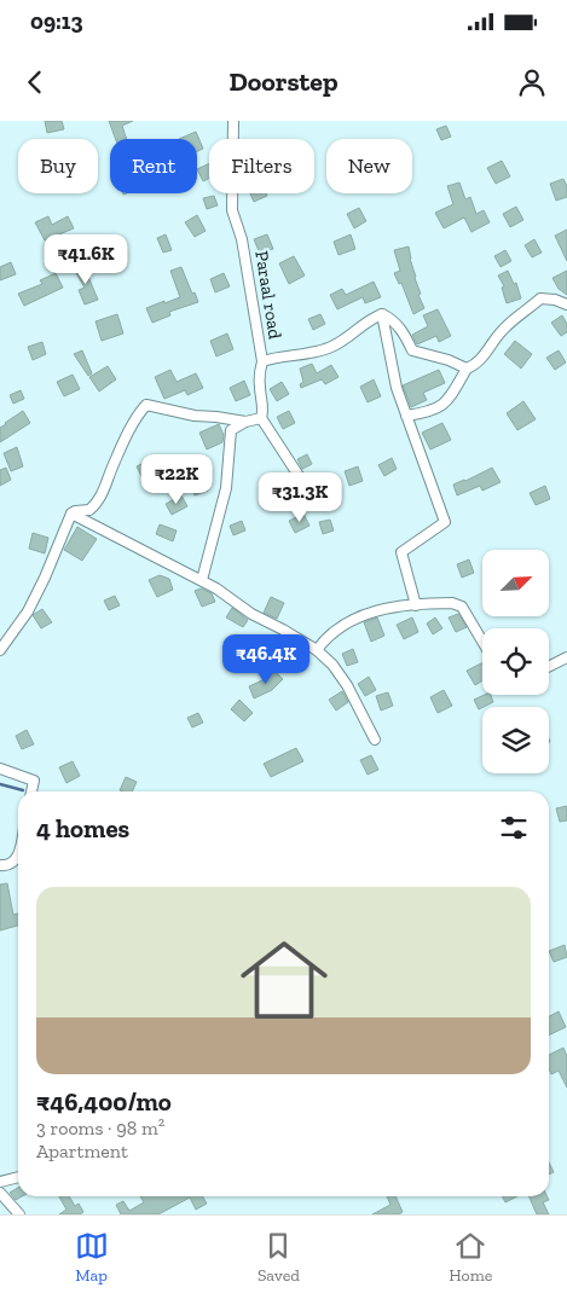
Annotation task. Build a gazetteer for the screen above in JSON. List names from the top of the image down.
{
  "streets": {
    "street": ["Paraal road"]
  },
  "north": "top right",
  "page": {
    "status": "09:13",
    "header": "Doorstep",
    "chip": [
      "Buy",
      "Rent",
      "Filters",
      "New"
    ],
    "price": [
      "₹41.6K",
      "₹22K",
      "₹31.3K",
      "₹46.4K"
    ],
    "heading": "4 homes",
    "list": [
      {
        "name": "₹46,400/mo",
        "note": "3 rooms · 98 m² · Apartment"
      }
    ],
    "tabs": ["Map", "Saved", "Home"]
  }
}
